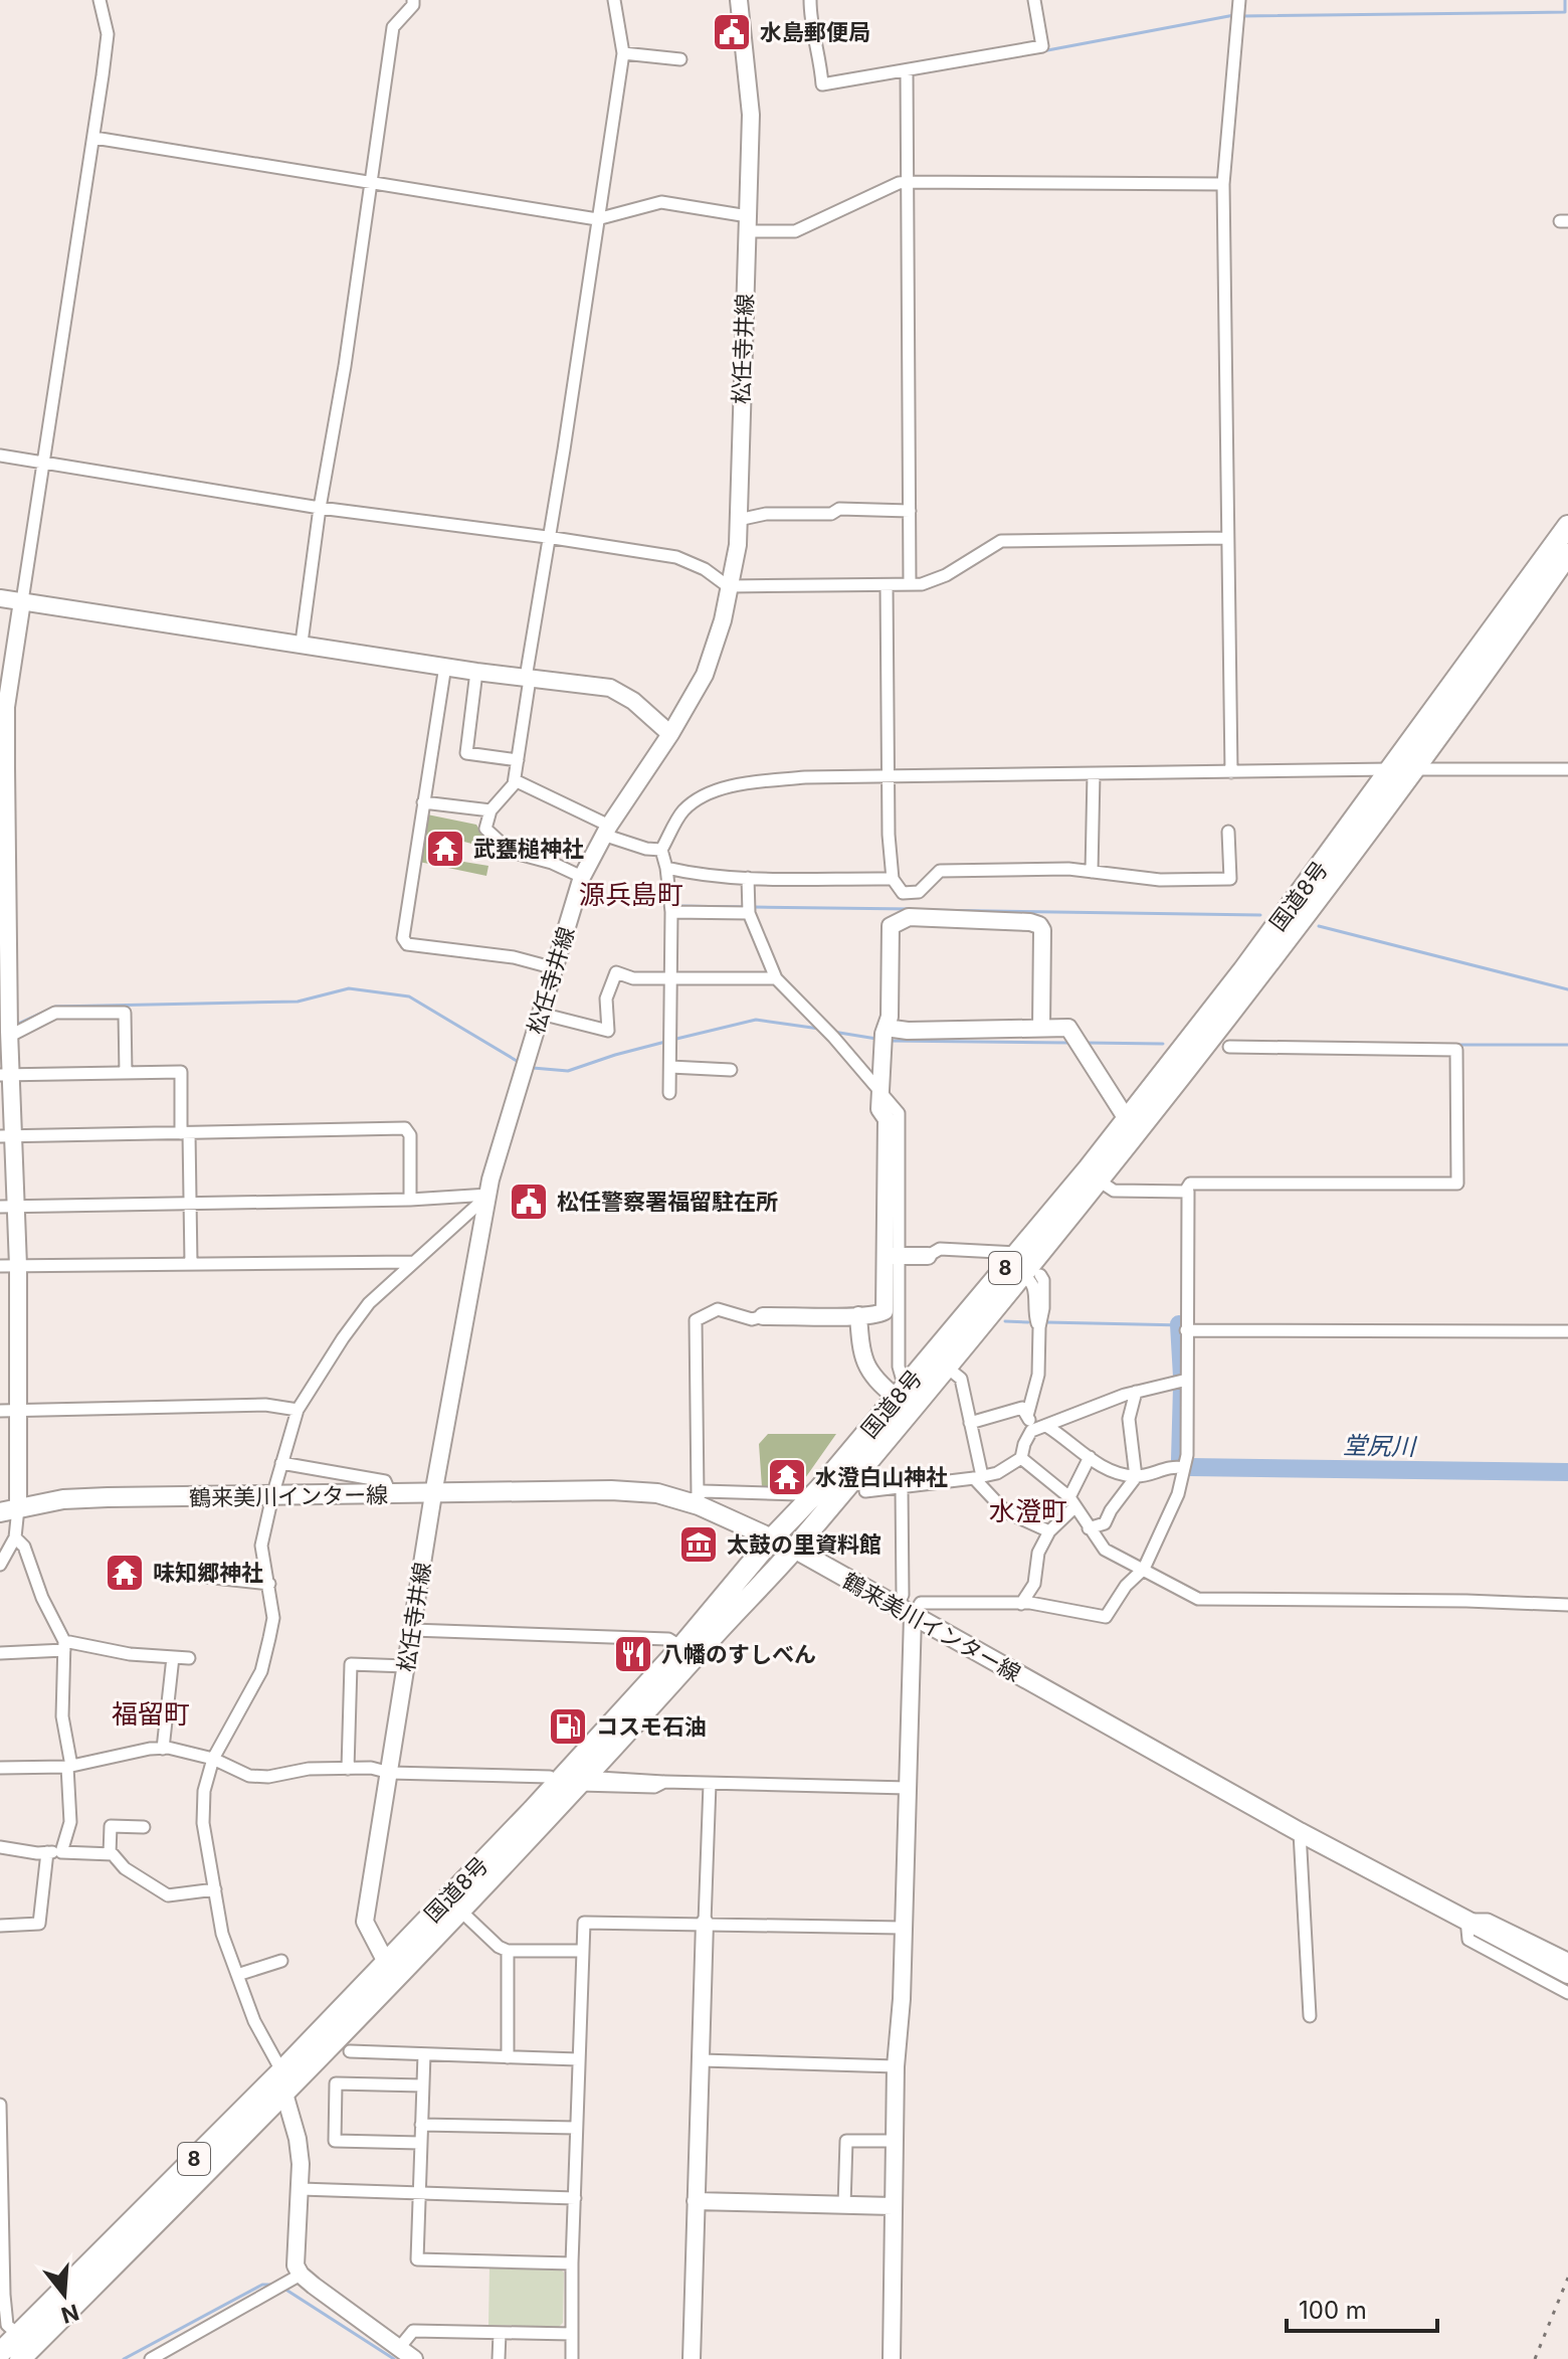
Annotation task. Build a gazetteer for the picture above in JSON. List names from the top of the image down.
{
  "streets": {
    "highway": ["国道8号", "8"],
    "main road": ["鶴来美川インター線"],
    "street": ["松任寺井線"]
  },
  "crossings": [
    ["松任寺井線", "国道8号"],
    ["松任寺井線", "鶴来美川インター線"],
    ["国道8号", "鶴来美川インター線"]
  ],
  "districts": ["源兵島町", "水澄町", "福留町"],
  "water": ["堂尻川"],
  "places": {
    "public building": ["水島郵便局", "松任警察署福留駐在所"],
    "temple": ["武甕槌神社", "水澄白山神社", "味知郷神社"],
    "museum": ["太鼓の里資料館"],
    "restaurant": ["八幡のすしべん"],
    "fuel station": ["コスモ石油"]
  },
  "scale_bar": "100 m",
  "north": "bottom"
}
